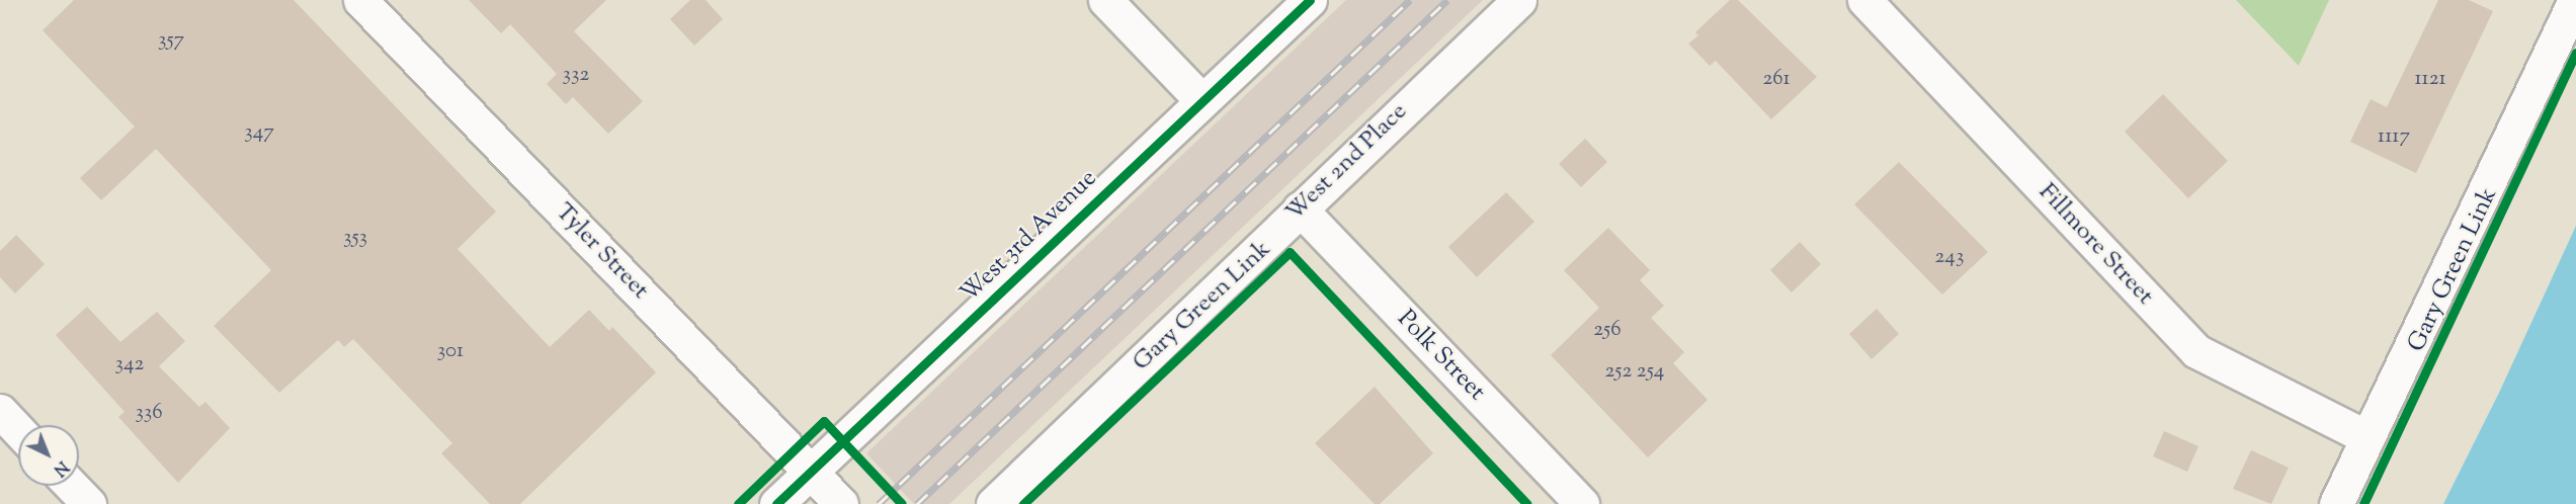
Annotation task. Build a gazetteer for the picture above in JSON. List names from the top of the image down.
{
  "streets": {
    "street": [
      "West 2nd Place",
      "West 3rd Avenue",
      "Fillmore Street",
      "Tyler Street",
      "Polk Street"
    ],
    "cycle path": ["Gary Green Link"]
  },
  "crossings": [
    ["West 2nd Place", "Polk Street"],
    ["West 3rd Avenue", "Tyler Street"]
  ],
  "house_numbers": [
    "357",
    "332",
    "261",
    "1121",
    "347",
    "1117",
    "353",
    "243",
    "256",
    "301",
    "342",
    "252 254",
    "336"
  ],
  "north": "bottom right"
}
